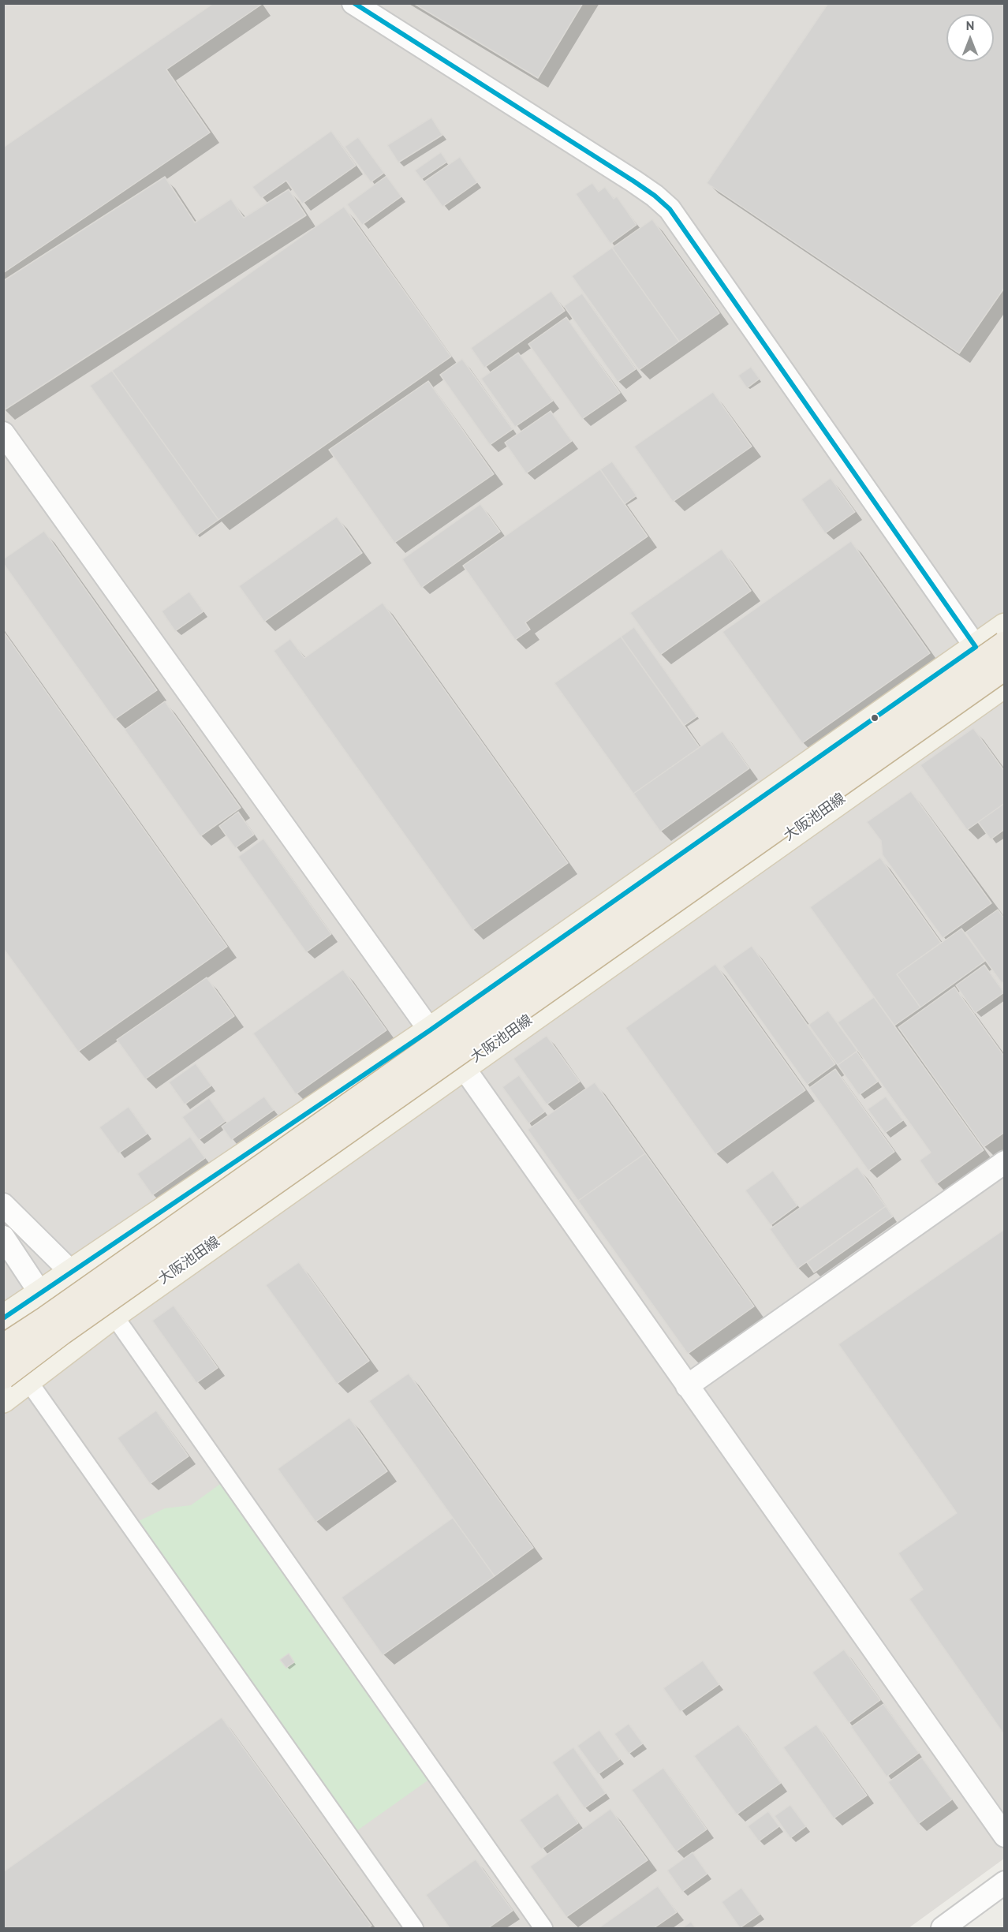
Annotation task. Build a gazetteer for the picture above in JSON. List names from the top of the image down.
{
  "streets": {
    "main road": ["大阪池田線"]
  },
  "north": "top"
}
